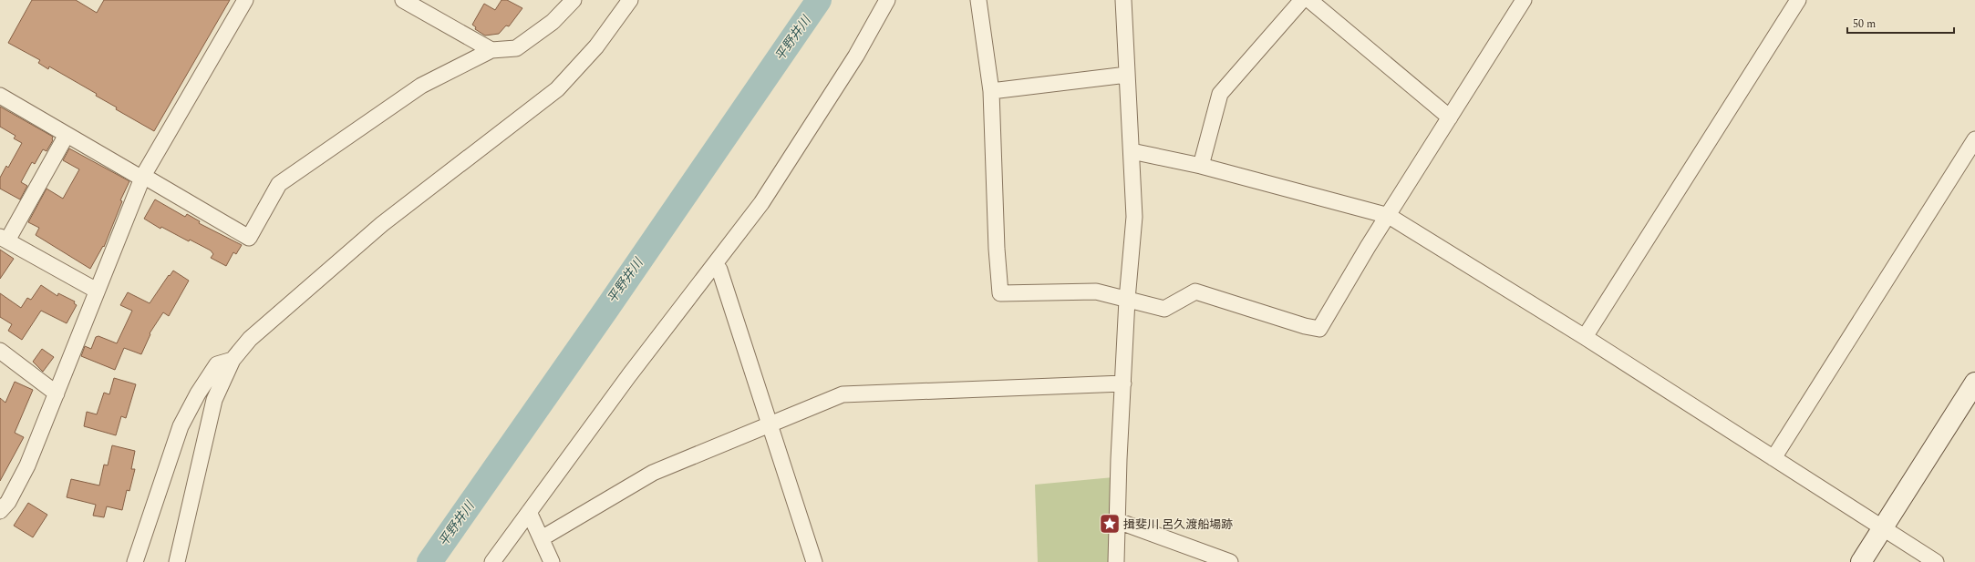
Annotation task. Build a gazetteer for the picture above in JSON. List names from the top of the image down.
{
  "water": ["平野井川"],
  "places": {
    "place": ["揖斐川 呂久渡船場跡"]
  },
  "scale_bar": "50 m"
}
